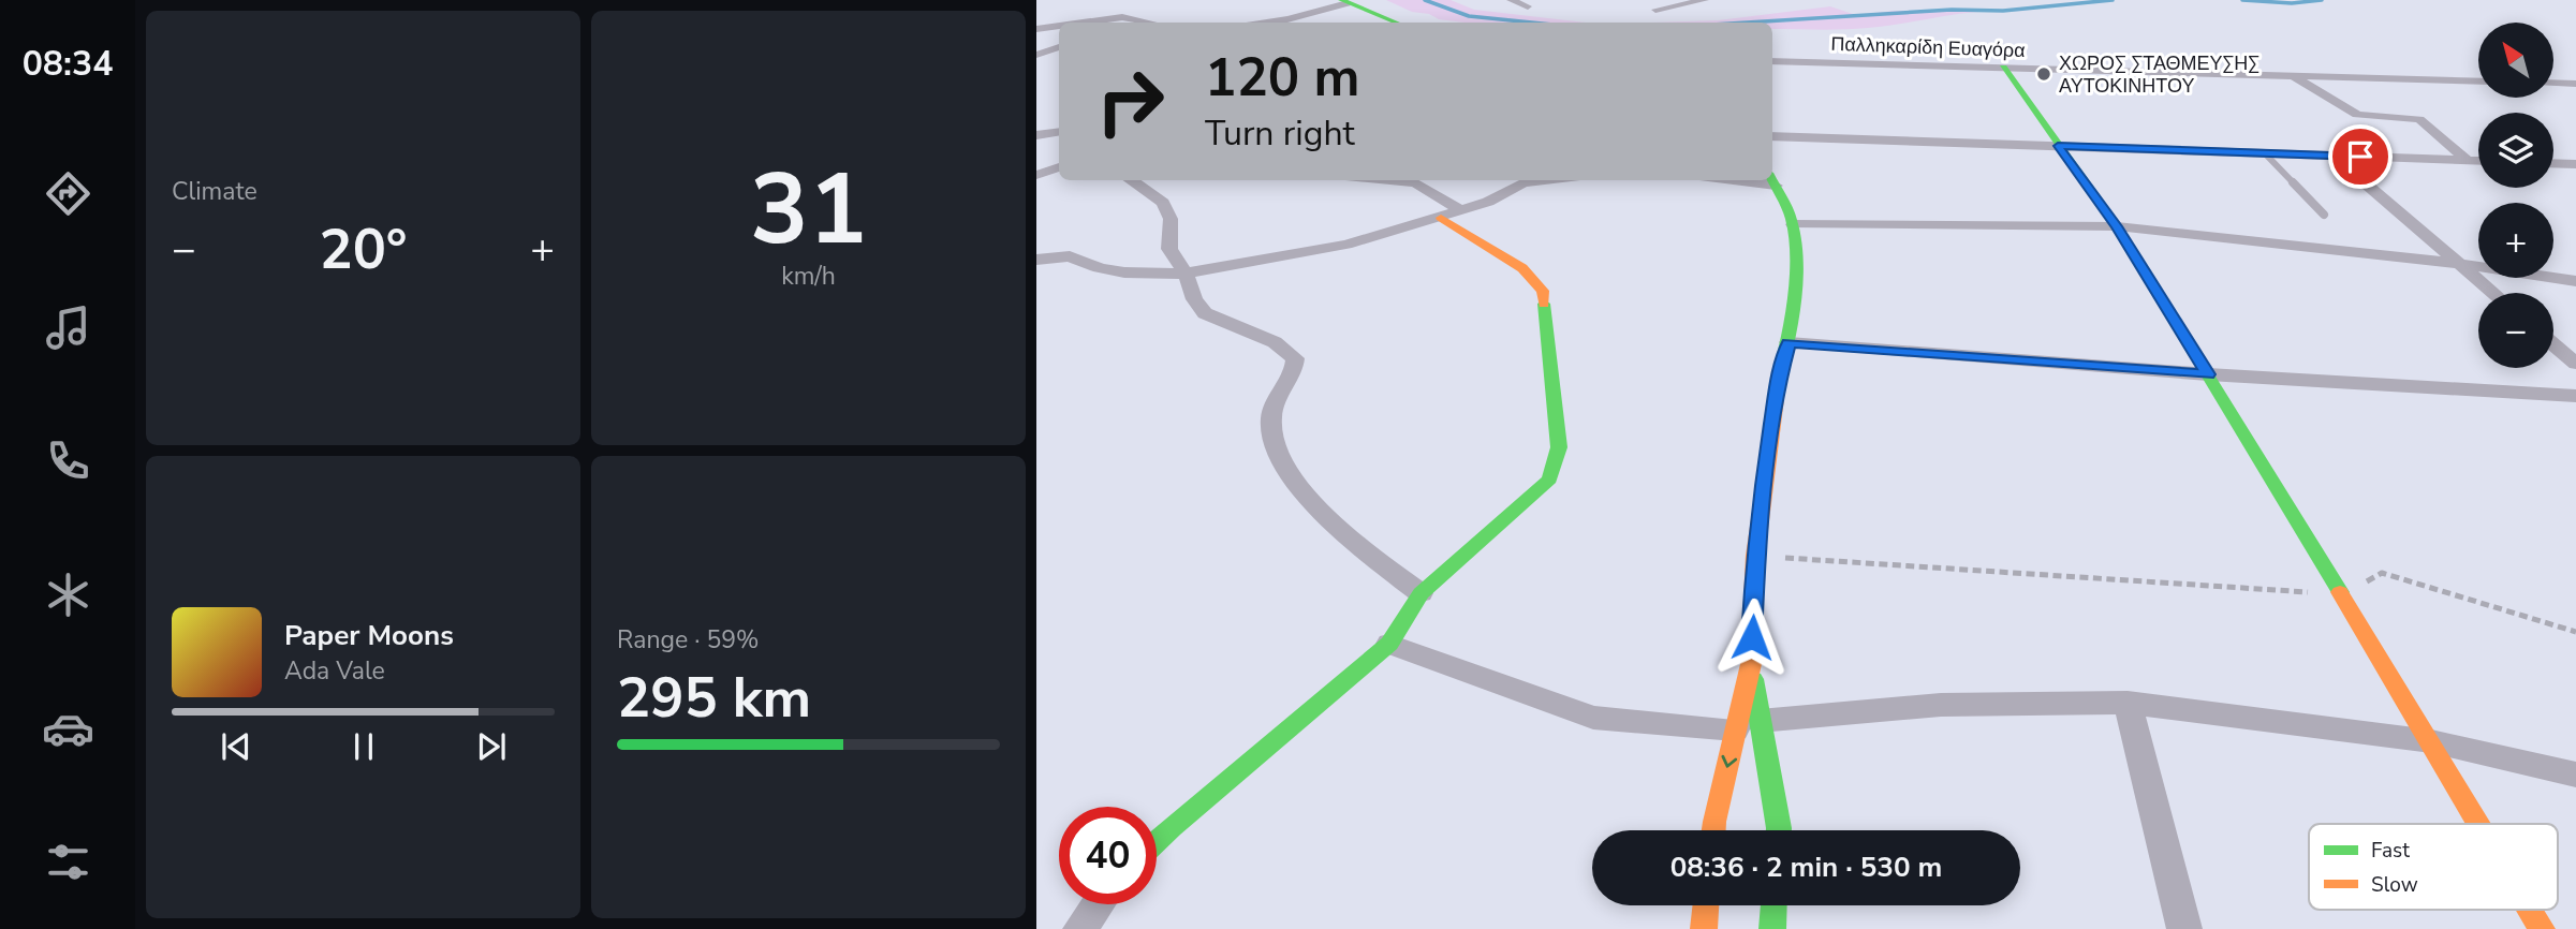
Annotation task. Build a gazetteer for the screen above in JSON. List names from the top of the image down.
{
  "streets": {
    "street": ["Παλληκαρίδη Ευαγόρα"]
  },
  "places": ["ΧΩΡΟΣ ΣΤΑΘΜΕΥΣΗΣ ΑΥΤΟΚΙΝΗΤΟΥ"],
  "legend": ["Fast", "Slow"],
  "north": "top left",
  "page": {
    "tabs": "08:34",
    "tile": [
      "Climate",
      ["31", "km/h"],
      ["Range · 59%", "295 km"]
    ],
    "map_buttons": ["+", "−"],
    "turn": ["120 m", "Turn right"],
    "heat": ["−", "20°", "+"],
    "song": ["Paper Moons", "Ada Vale"],
    "limit": "40",
    "trip": "08:36 · 2 min · 530 m"
  }
}
